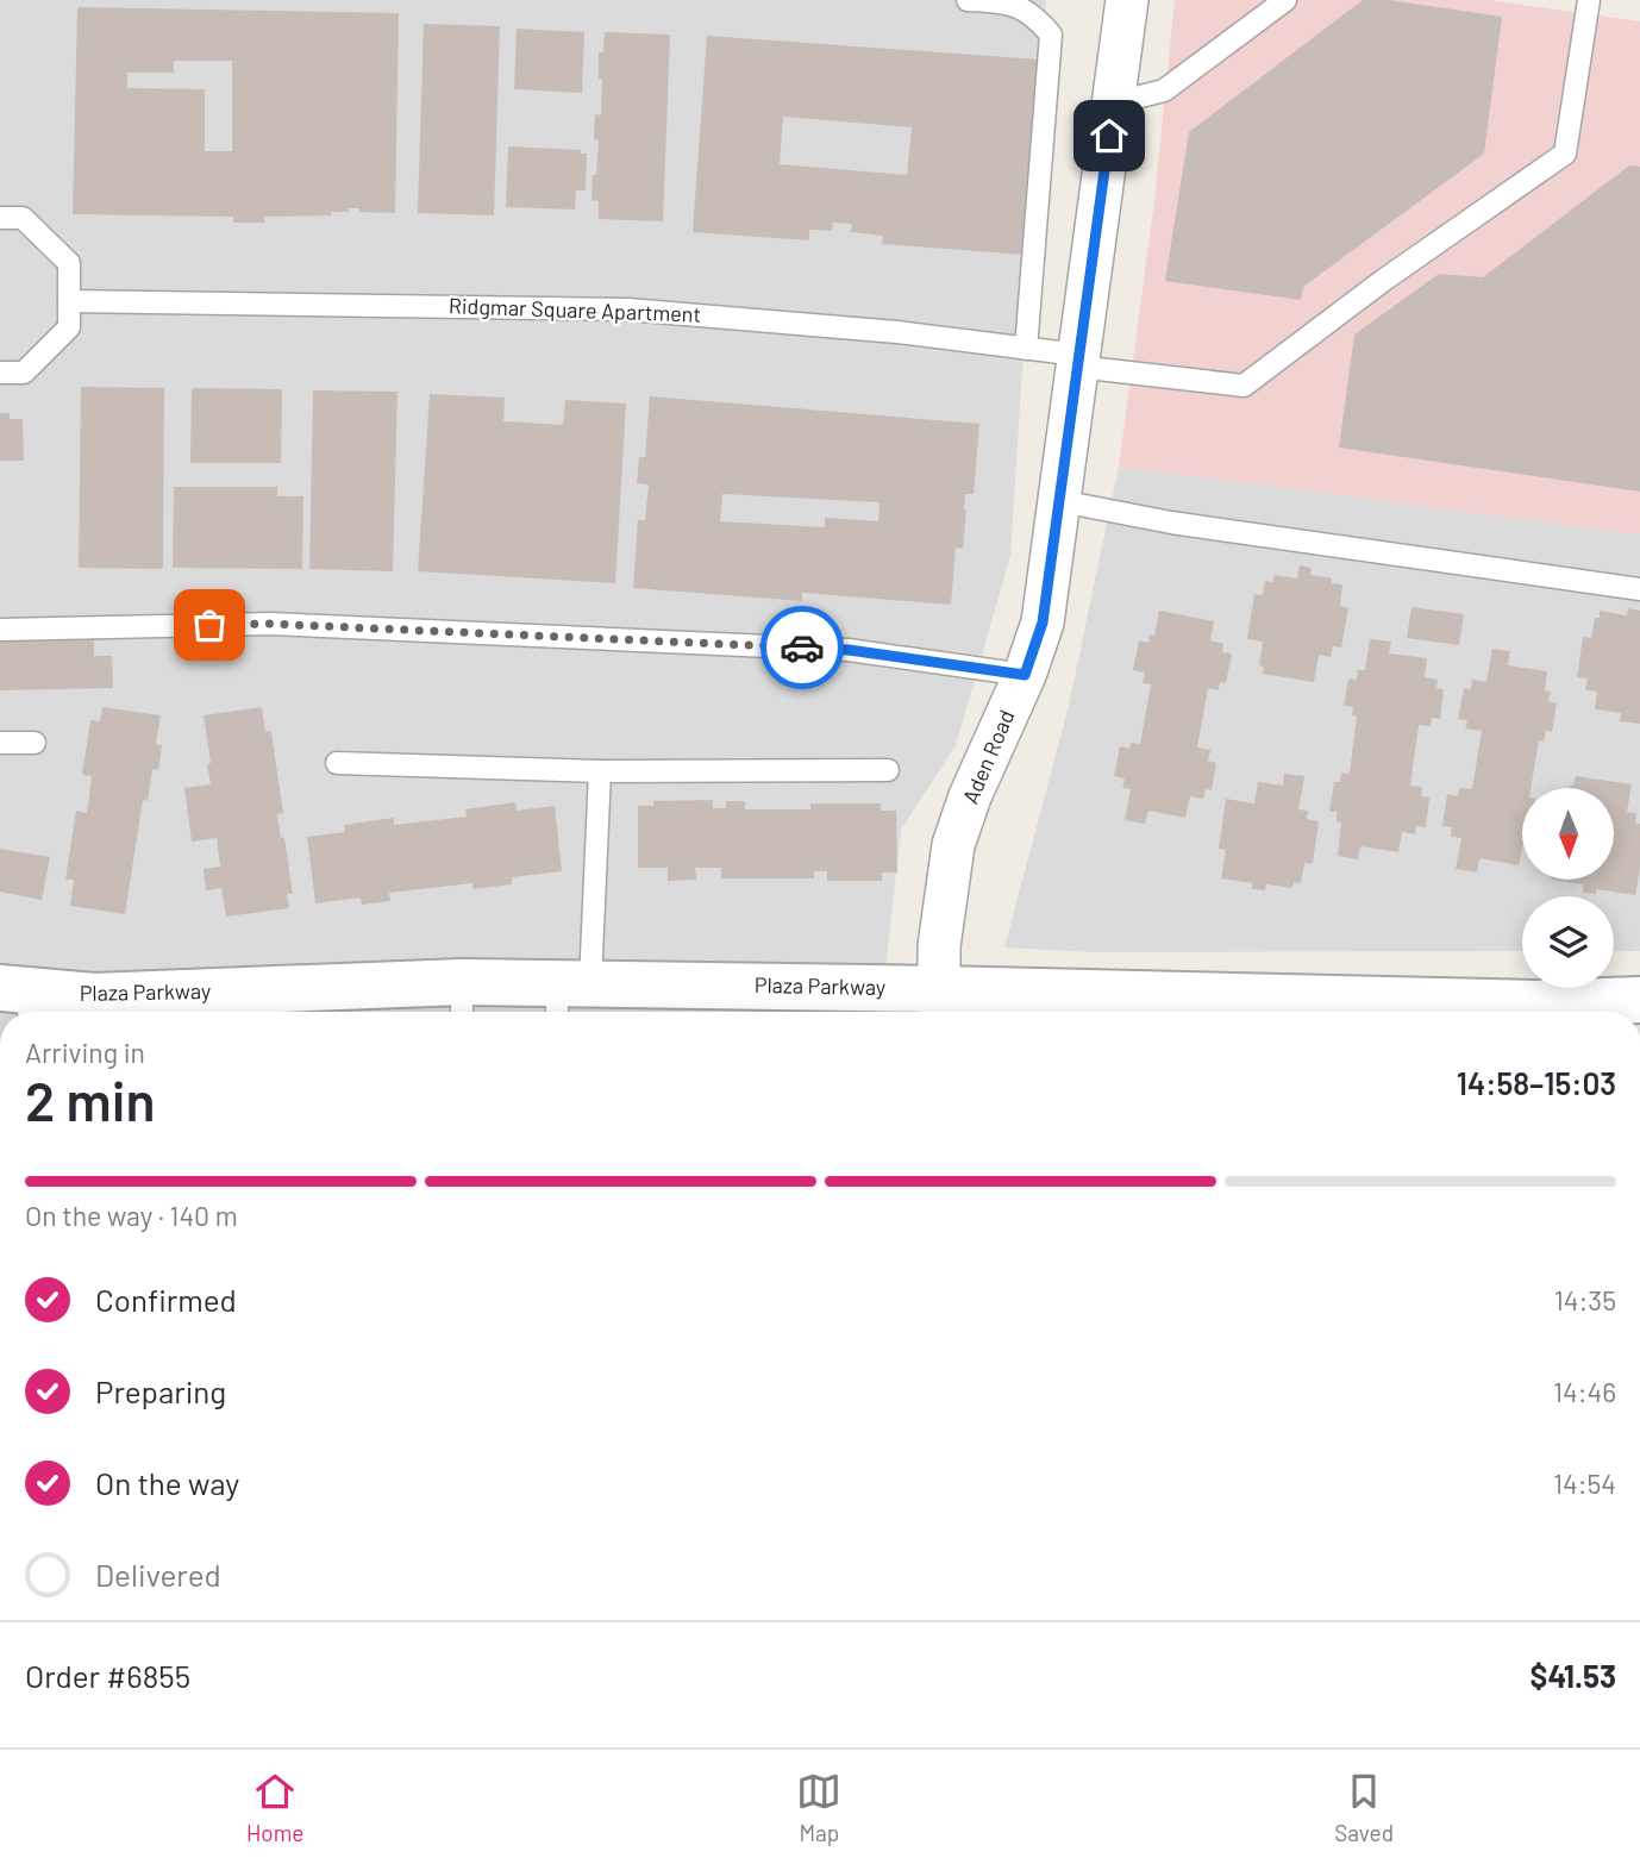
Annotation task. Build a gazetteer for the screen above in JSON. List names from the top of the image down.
{
  "streets": {
    "street": ["Aden Road", "Plaza Parkway"],
    "lane": ["Ridgmar Square Apartment"]
  },
  "crossings": [
    ["Ridgmar Square Apartment", "Aden Road"],
    ["Aden Road", "Plaza Parkway"]
  ],
  "north": "bottom",
  "page": {
    "heading": ["2 min", "Arriving in", "14:58–15:03"],
    "panel": ["Order #6855", "$41.53"],
    "bar": "On the way · 140 m",
    "list": [
      ["Confirmed", "14:35"],
      ["Preparing", "14:46"],
      ["On the way", "14:54"],
      "Delivered"
    ],
    "tabs": ["Home", "Map", "Saved"]
  }
}
